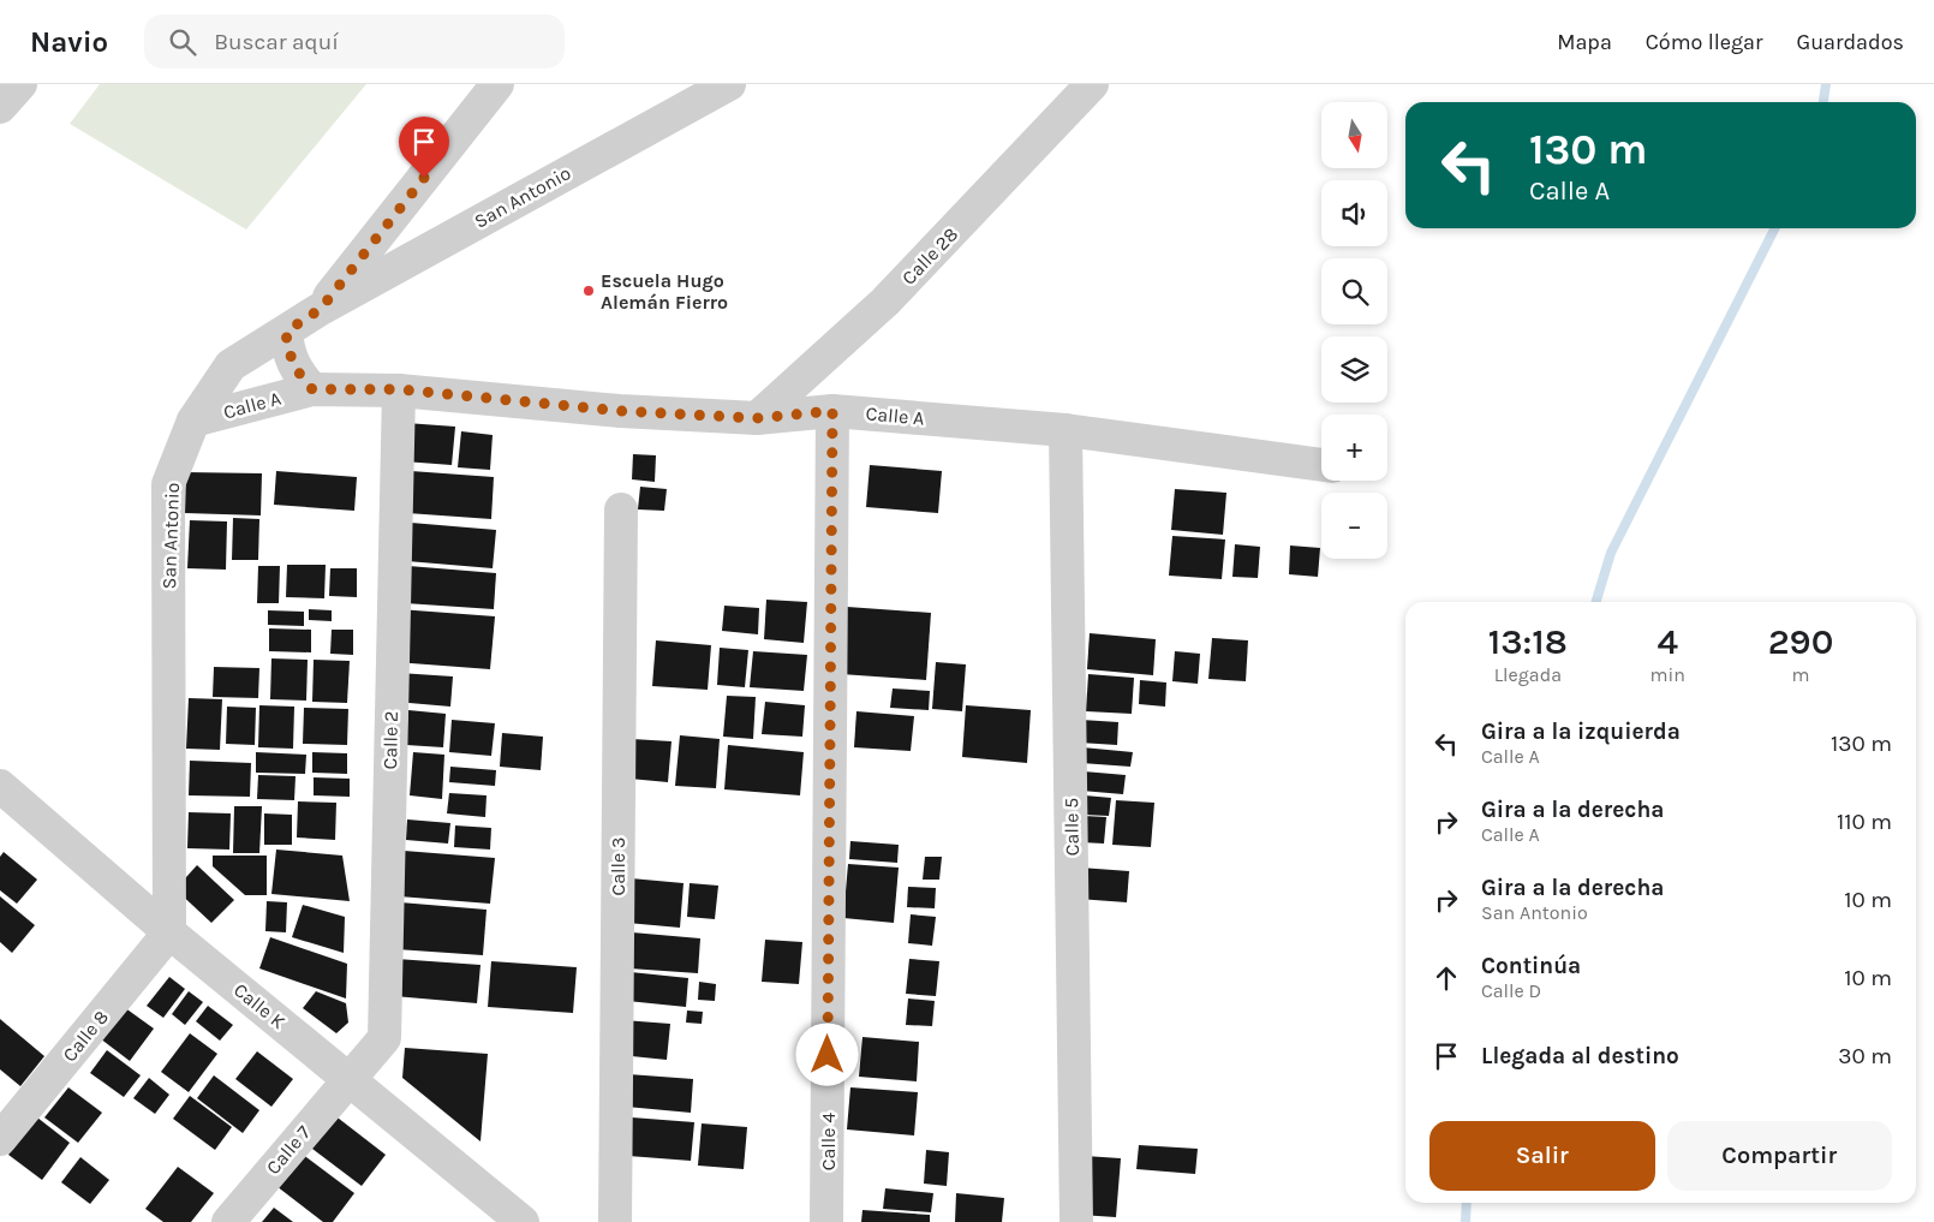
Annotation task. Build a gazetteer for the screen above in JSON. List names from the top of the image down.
{
  "streets": {
    "street": [
      "San Antonio",
      "Calle 28",
      "Calle A",
      "Calle 2",
      "Calle 5",
      "Calle 3",
      "Calle K",
      "Calle 8",
      "Calle 4",
      "Calle 7"
    ]
  },
  "crossings": [
    ["San Antonio", "Calle A"],
    ["San Antonio", "Calle K"],
    ["San Antonio", "Calle 8"],
    ["Calle 28", "Calle A"],
    ["Calle A", "Calle 2"],
    ["Calle A", "Calle 5"],
    ["Calle A", "Calle 4"],
    ["Calle 2", "Calle K"],
    ["Calle 2", "Calle 7"],
    ["Calle K", "Calle 8"],
    ["Calle K", "Calle 7"]
  ],
  "places": ["Escuela Hugo Alemán Fierro"],
  "north": "bottom",
  "page": {
    "header": "Navio",
    "search": "Buscar aquí",
    "nav": ["Mapa", "Cómo llegar", "Guardados"],
    "map_buttons": ["+", "−"],
    "turn": ["130 m", "Calle A"],
    "eta": [
      "13:18",
      "Llegada",
      "4",
      "min",
      "290",
      "m"
    ],
    "list": [
      {
        "name": "Gira a la izquierda",
        "note": "Calle A",
        "value": "130 m"
      },
      {
        "name": "Gira a la derecha",
        "note": "Calle A",
        "value": "110 m"
      },
      {
        "name": "Gira a la derecha",
        "note": "San Antonio",
        "value": "10 m"
      },
      {
        "name": "Continúa",
        "note": "Calle D",
        "value": "10 m"
      },
      {
        "name": "Llegada al destino",
        "value": "30 m"
      }
    ],
    "buttons": ["Salir", "Compartir"]
  }
}
